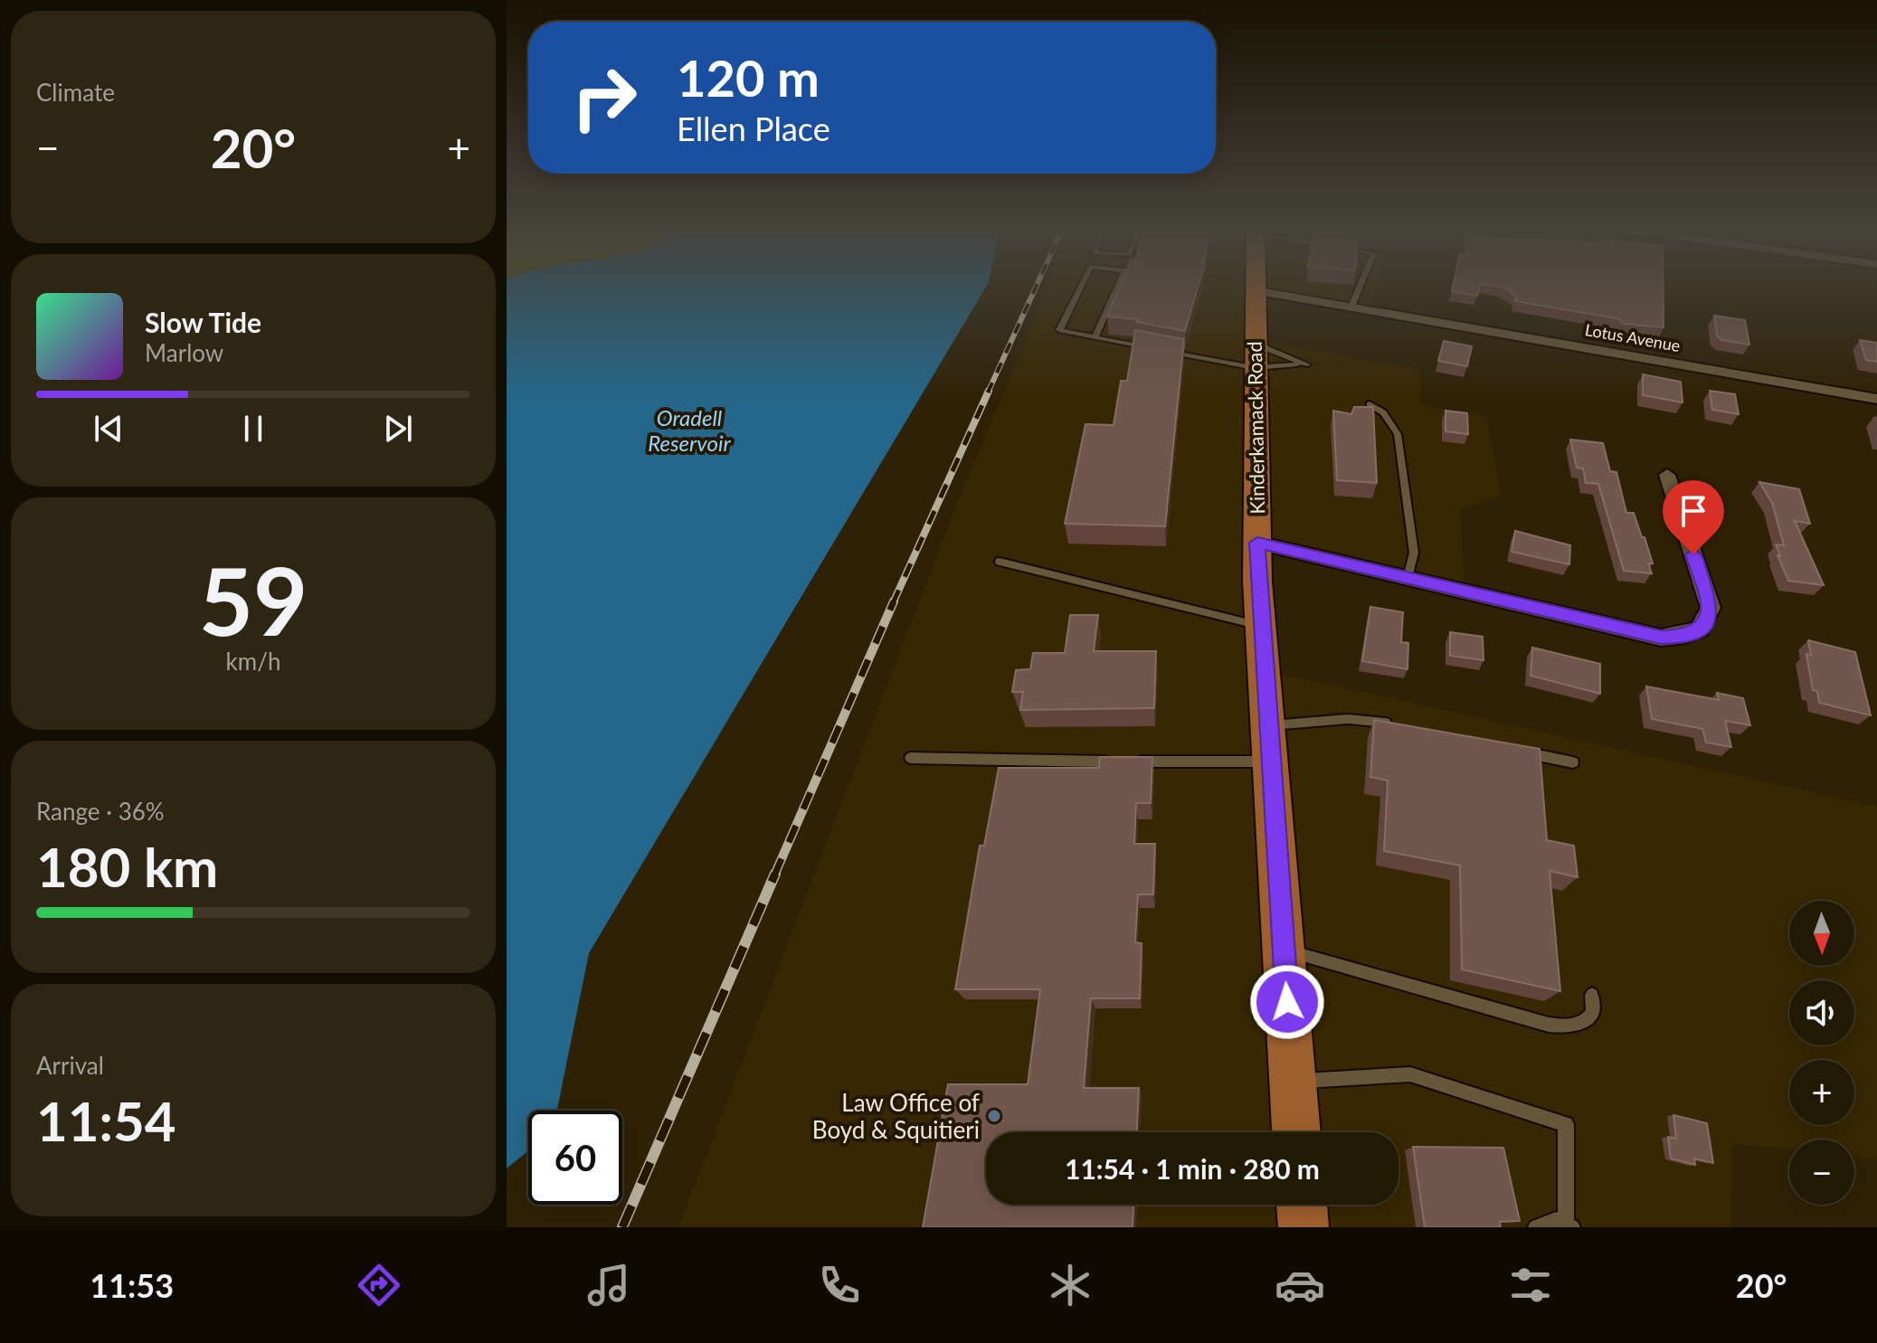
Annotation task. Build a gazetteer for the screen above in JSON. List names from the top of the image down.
{
  "streets": {
    "main road": ["Kinderkamack Road"],
    "street": ["Lotus Avenue"]
  },
  "crossings": [
    ["Lotus Avenue", "Kinderkamack Road"]
  ],
  "water": ["Oradell Reservoir"],
  "places": ["Law Office of Boyd & Squitieri"],
  "north": "bottom",
  "page": {
    "tile": [
      "Climate",
      ["59", "km/h"],
      ["Range · 36%", "180 km"],
      ["Arrival", "11:54"]
    ],
    "turn": ["120 m", "Ellen Place"],
    "heat": ["−", "20°", "+"],
    "song": ["Slow Tide", "Marlow"],
    "map_buttons": ["+", "−"],
    "limit": "60",
    "trip": "11:54 · 1 min · 280 m",
    "tabs": ["11:53", "20°"]
  }
}
